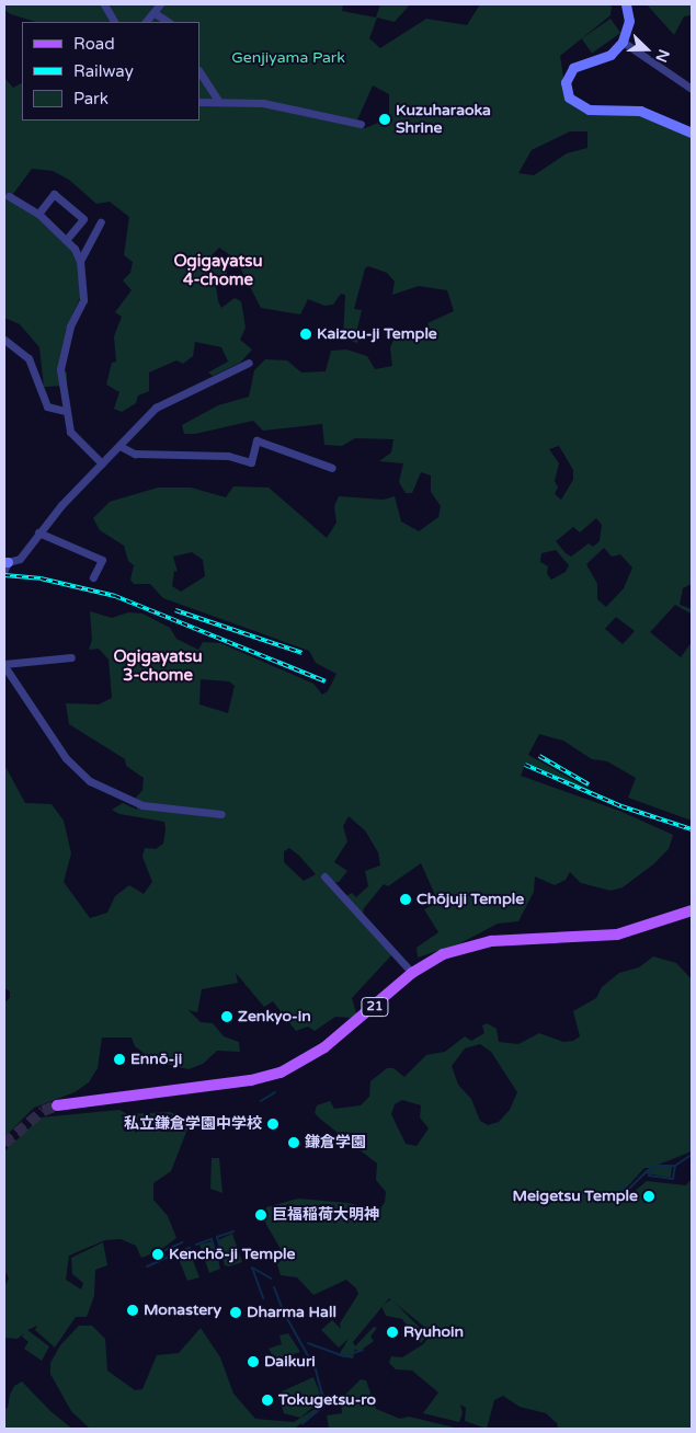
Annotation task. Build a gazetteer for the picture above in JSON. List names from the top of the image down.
{
  "streets": {
    "main road": ["21"]
  },
  "districts": ["Ogigayatsu 4-chome", "Ogigayatsu 3-chome"],
  "parks": ["Genjiyama Park"],
  "places": [
    "Kuzuharaoka Shrine",
    "Kaizou-ji Temple",
    "Chōjuji Temple",
    "Zenkyo-in",
    "Ennō-ji",
    "私立鎌倉学園中学校",
    "鎌倉学園",
    "Meigetsu Temple",
    "巨福稲荷大明神",
    "Kenchō-ji Temple",
    "Monastery",
    "Dharma Hall",
    "Ryuhoin",
    "Daikuri",
    "Tokugetsu-ro"
  ],
  "legend": ["Road", "Railway", "Park"],
  "north": "right"
}
